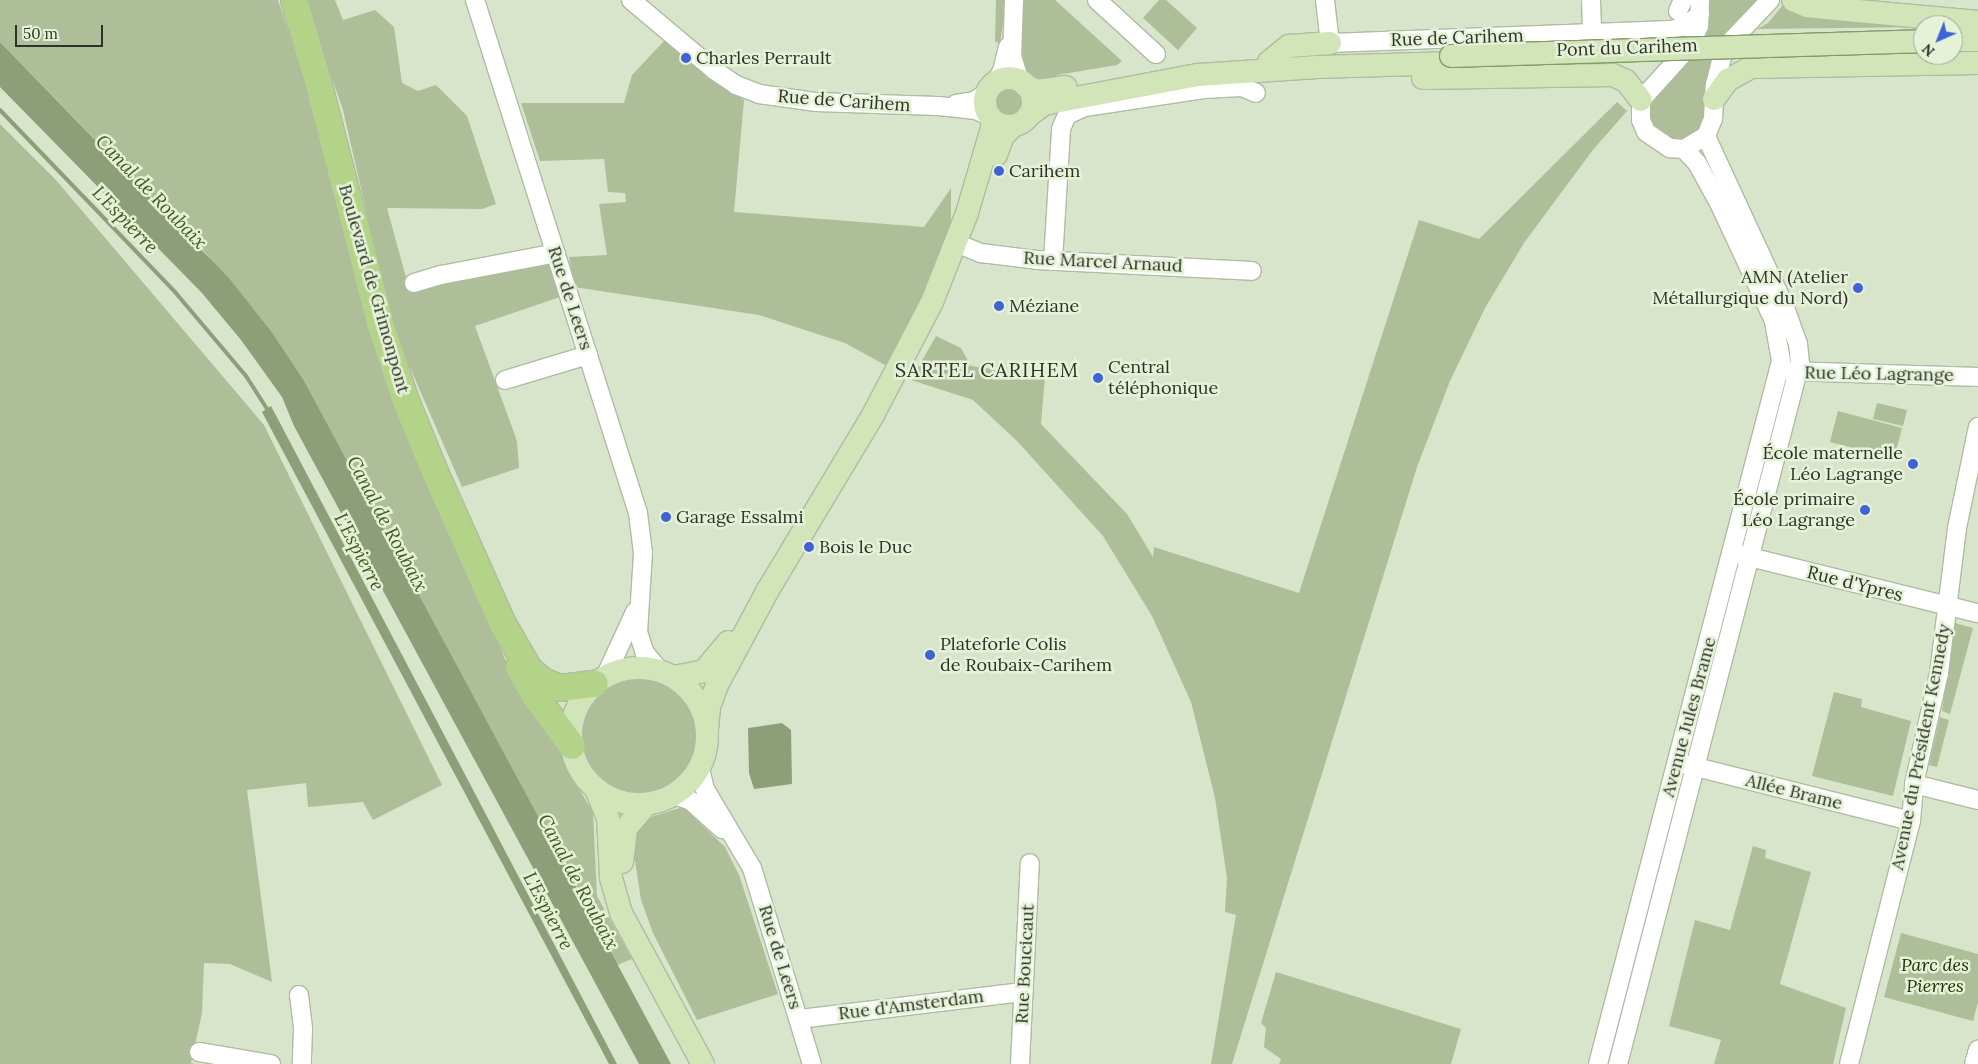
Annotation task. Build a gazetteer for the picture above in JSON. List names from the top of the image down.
{
  "streets": {
    "highway": ["Boulevard de Grimonpont"],
    "main road": ["Rue de Carihem", "Pont du Carihem"],
    "street": [
      "Rue Marcel Arnaud",
      "Rue de Leers",
      "Rue Léo Lagrange",
      "Rue d'Ypres",
      "Avenue Jules Brame",
      "Avenue du Président Kennedy",
      "Allée Brame",
      "Rue Boucicaut",
      "Rue d'Amsterdam"
    ]
  },
  "crossings": [
    ["Rue de Carihem", "Pont du Carihem"],
    ["Boulevard de Grimonpont", "Rue de Leers"],
    ["Rue de Leers", "Rue d'Amsterdam"],
    ["Rue Léo Lagrange", "Avenue Jules Brame"],
    ["Rue d'Ypres", "Avenue Jules Brame"],
    ["Rue d'Ypres", "Avenue du Président Kennedy"],
    ["Avenue Jules Brame", "Allée Brame"],
    ["Avenue du Président Kennedy", "Allée Brame"],
    ["Rue Boucicaut", "Rue d'Amsterdam"]
  ],
  "districts": ["SARTEL CARIHEM"],
  "water": ["Canal de Roubaix", "L'Espierre"],
  "parks": ["Parc des Pierres"],
  "places": [
    "Charles Perrault",
    "Carihem",
    "AMN (Atelier Métallurgique du Nord)",
    "Méziane",
    "Central téléphonique",
    "École maternelle Léo Lagrange",
    "École primaire Léo Lagrange",
    "Garage Essalmi",
    "Bois le Duc",
    "Plateforle Colis de Roubaix-Carihem"
  ],
  "scale_bar": "50 m",
  "north": "bottom left"
}
